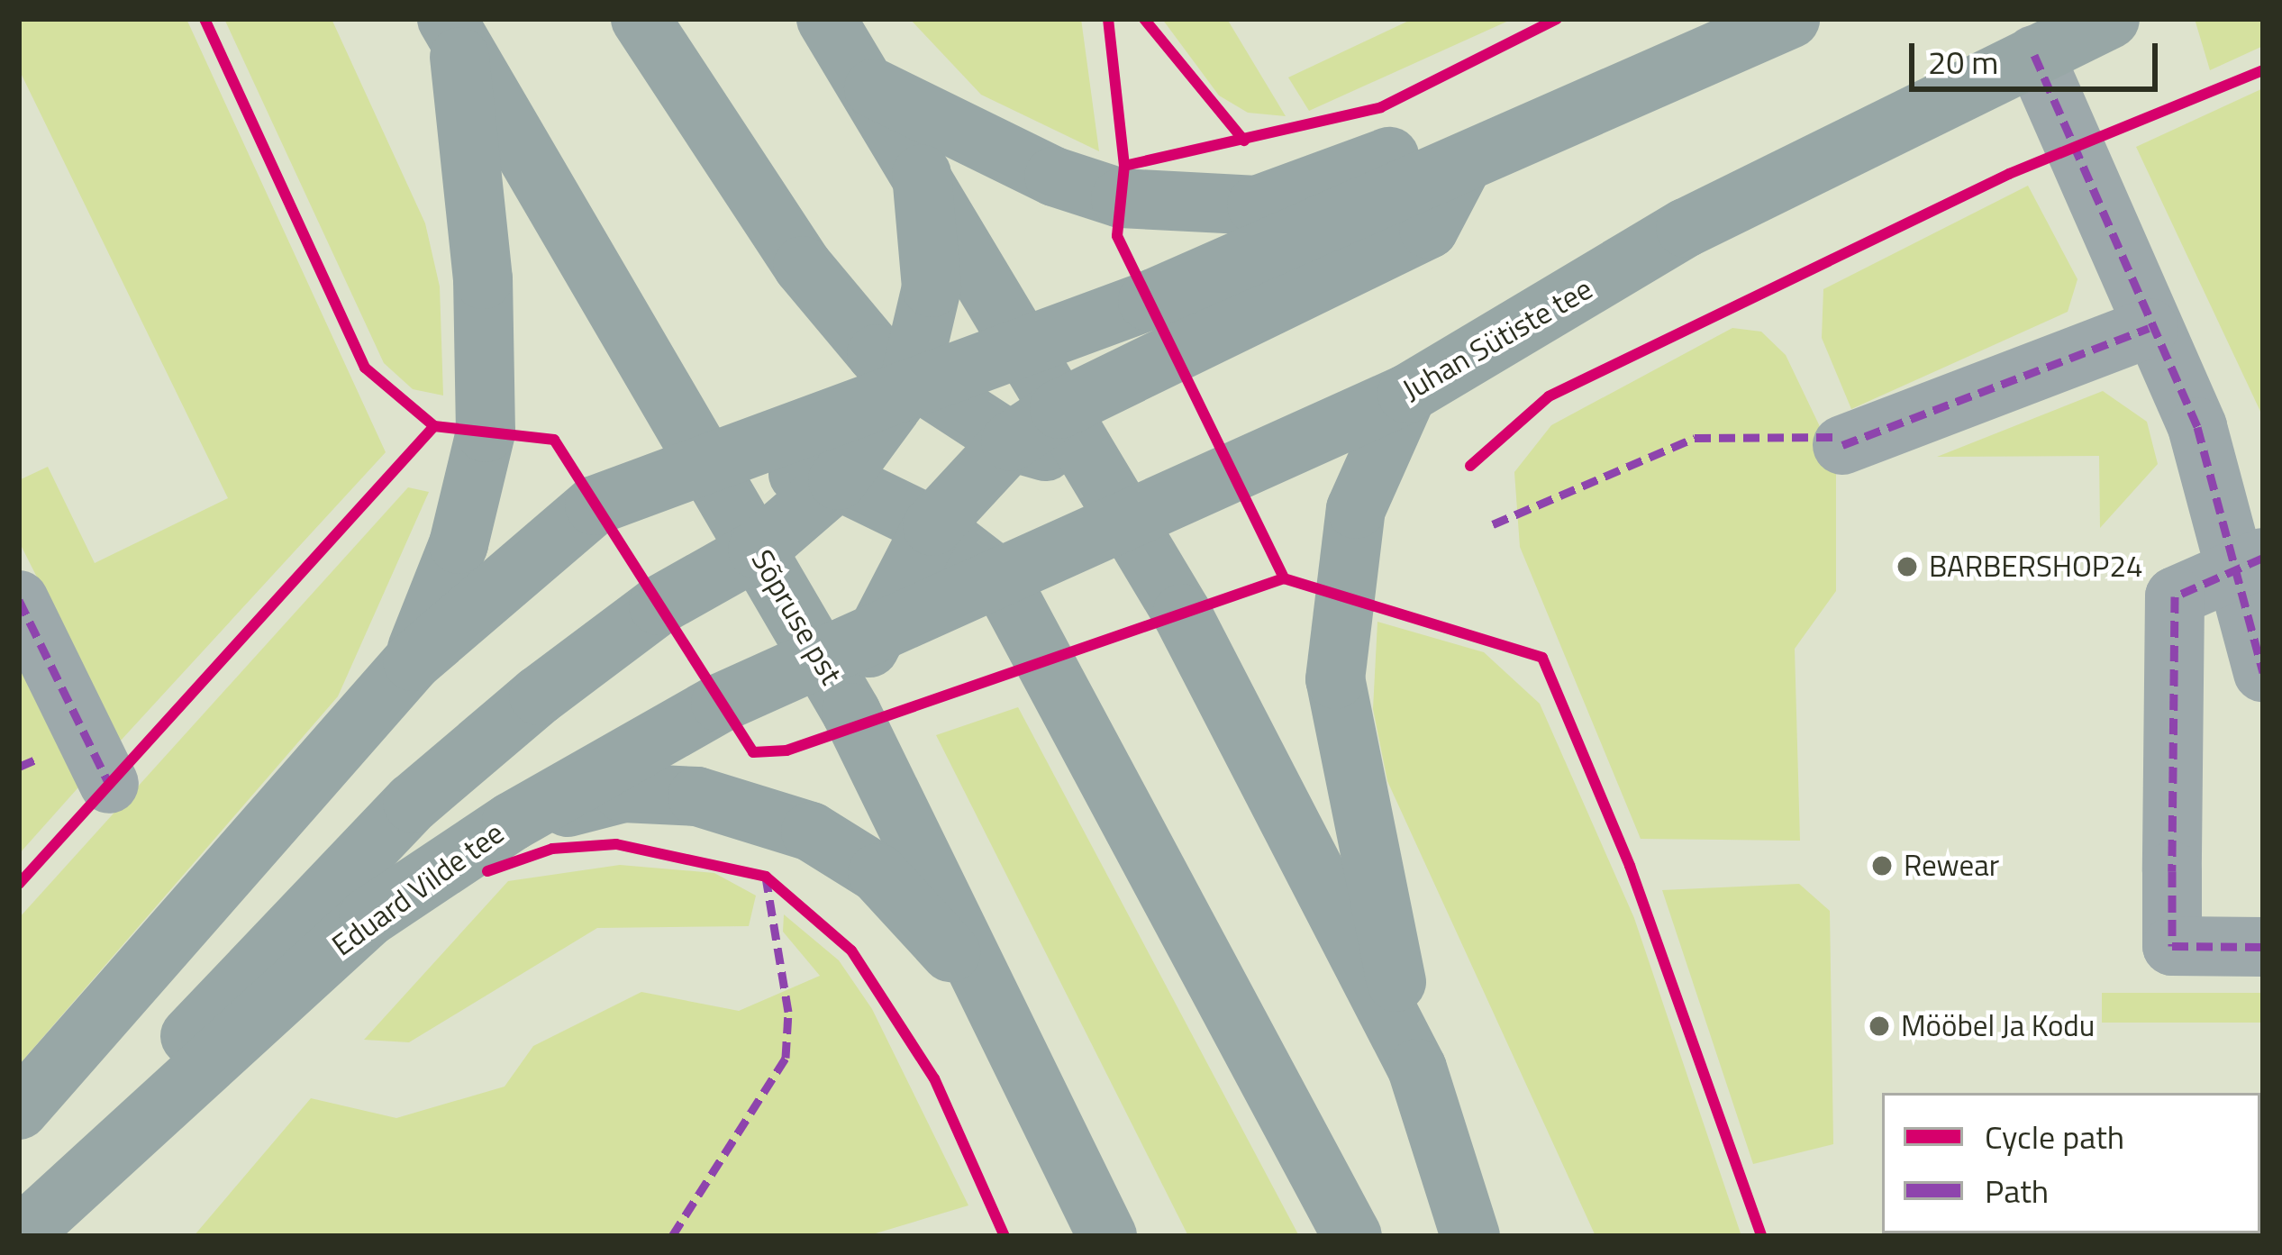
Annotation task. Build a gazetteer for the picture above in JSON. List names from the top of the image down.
{
  "streets": {
    "street": ["Juhan Sütiste tee", "Sõpruse pst", "Eduard Vilde tee"]
  },
  "crossings": [
    ["Juhan Sütiste tee", "Sõpruse pst"],
    ["Juhan Sütiste tee", "Eduard Vilde tee"],
    ["Sõpruse pst", "Eduard Vilde tee"]
  ],
  "places": ["BARBERSHOP24", "Rewear", "Mööbel Ja Kodu"],
  "legend": ["Cycle path", "Path"],
  "scale_bar": "20 m"
}
